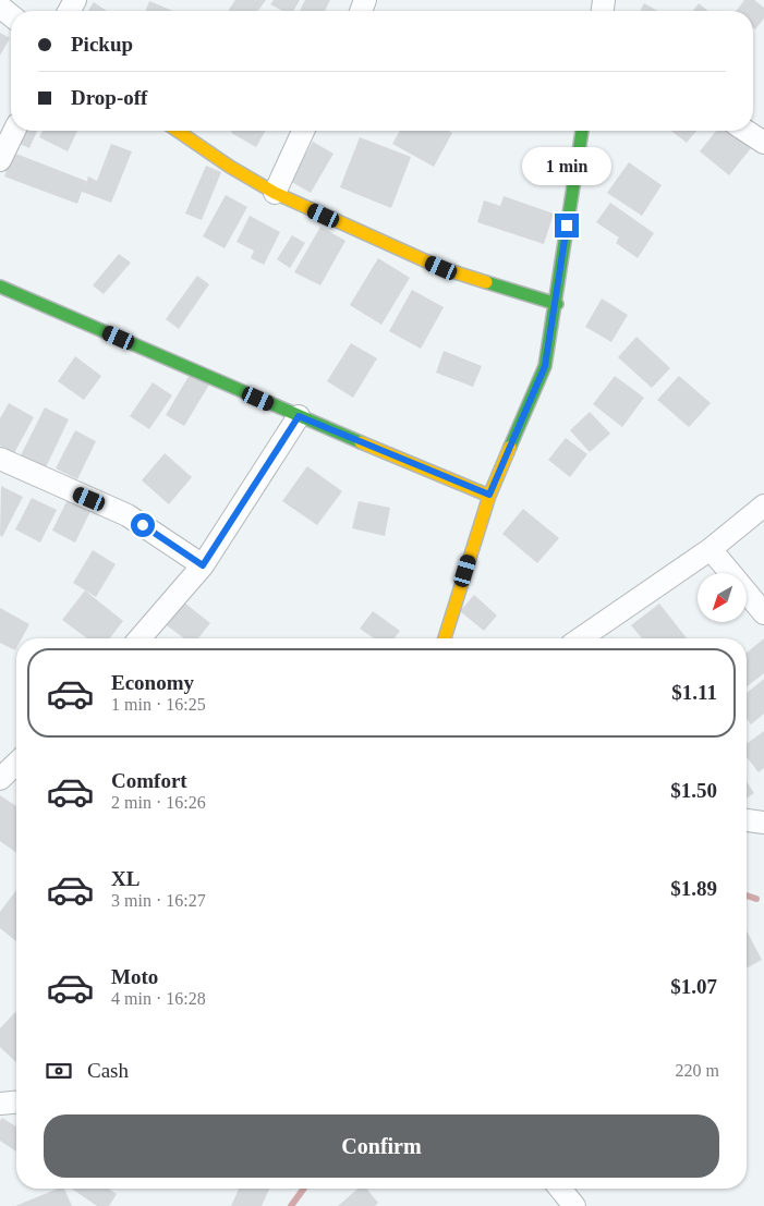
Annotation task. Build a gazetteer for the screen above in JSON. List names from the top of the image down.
{
  "north": "bottom left",
  "page": {
    "banner": ["Pickup", "Drop-off"],
    "bubble": "1 min",
    "list": [
      {
        "name": "Economy",
        "note": "1 min · 16:25",
        "value": "$1.11"
      },
      {
        "name": "Comfort",
        "note": "2 min · 16:26",
        "value": "$1.50"
      },
      {
        "name": "XL",
        "note": "3 min · 16:27",
        "value": "$1.89"
      },
      {
        "name": "Moto",
        "note": "4 min · 16:28",
        "value": "$1.07"
      }
    ],
    "pay": ["Cash", "220 m"],
    "buttons": "Confirm"
  }
}
